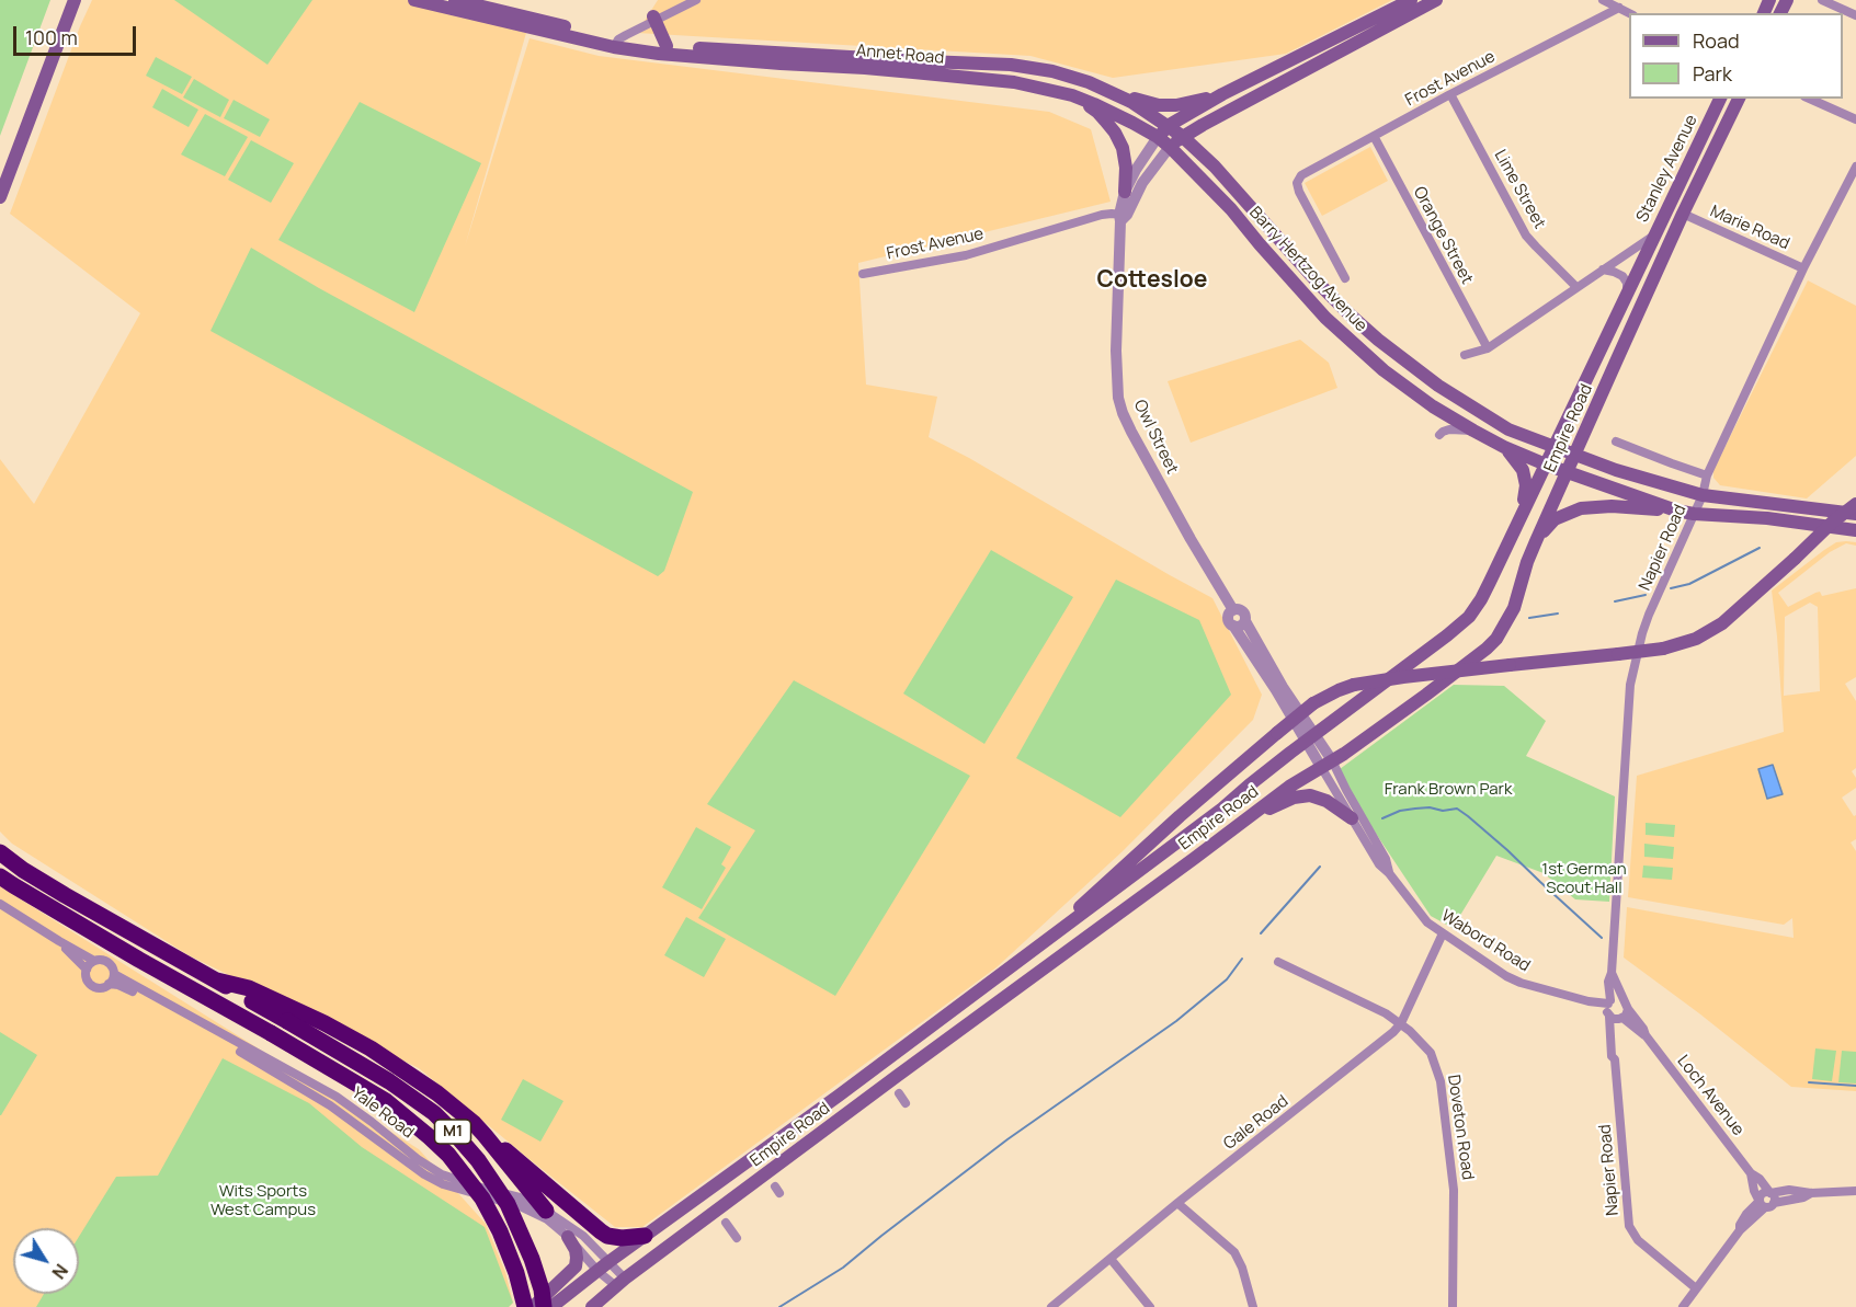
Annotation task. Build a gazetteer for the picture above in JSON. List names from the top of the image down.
{
  "streets": {
    "highway": ["M1"],
    "main road": [
      "Annet Road",
      "Stanley Avenue",
      "Barry Hertzog Avenue",
      "Empire Road"
    ],
    "street": [
      "Frost Avenue",
      "Lime Street",
      "Marie Road",
      "Orange Street",
      "Owl Street",
      "Napier Road",
      "Wabord Road",
      "Loch Avenue",
      "Yale Road",
      "Gale Road",
      "Doveton Road"
    ]
  },
  "crossings": [
    ["Annet Road", "Barry Hertzog Avenue"],
    ["Annet Road", "Owl Street"],
    ["Frost Avenue", "Lime Street"],
    ["Frost Avenue", "Orange Street"],
    ["Frost Avenue", "Owl Street"],
    ["Stanley Avenue", "Lime Street"],
    ["Stanley Avenue", "Marie Road"],
    ["Stanley Avenue", "Orange Street"],
    ["Stanley Avenue", "Empire Road"],
    ["Marie Road", "Empire Road"],
    ["Marie Road", "Napier Road"],
    ["Barry Hertzog Avenue", "Empire Road"],
    ["Barry Hertzog Avenue", "Owl Street"],
    ["Barry Hertzog Avenue", "Napier Road"],
    ["Empire Road", "Owl Street"],
    ["Empire Road", "Wabord Road"],
    ["Empire Road", "Yale Road"],
    ["Napier Road", "Wabord Road"],
    ["Napier Road", "Loch Avenue"],
    ["Wabord Road", "Loch Avenue"],
    ["Wabord Road", "Gale Road"],
    ["Gale Road", "Doveton Road"]
  ],
  "districts": ["Cottesloe"],
  "parks": ["Frank Brown Park", "1st German Scout Hall", "Wits Sports West Campus"],
  "legend": ["Road", "Park"],
  "scale_bar": "100 m",
  "north": "bottom right"
}
